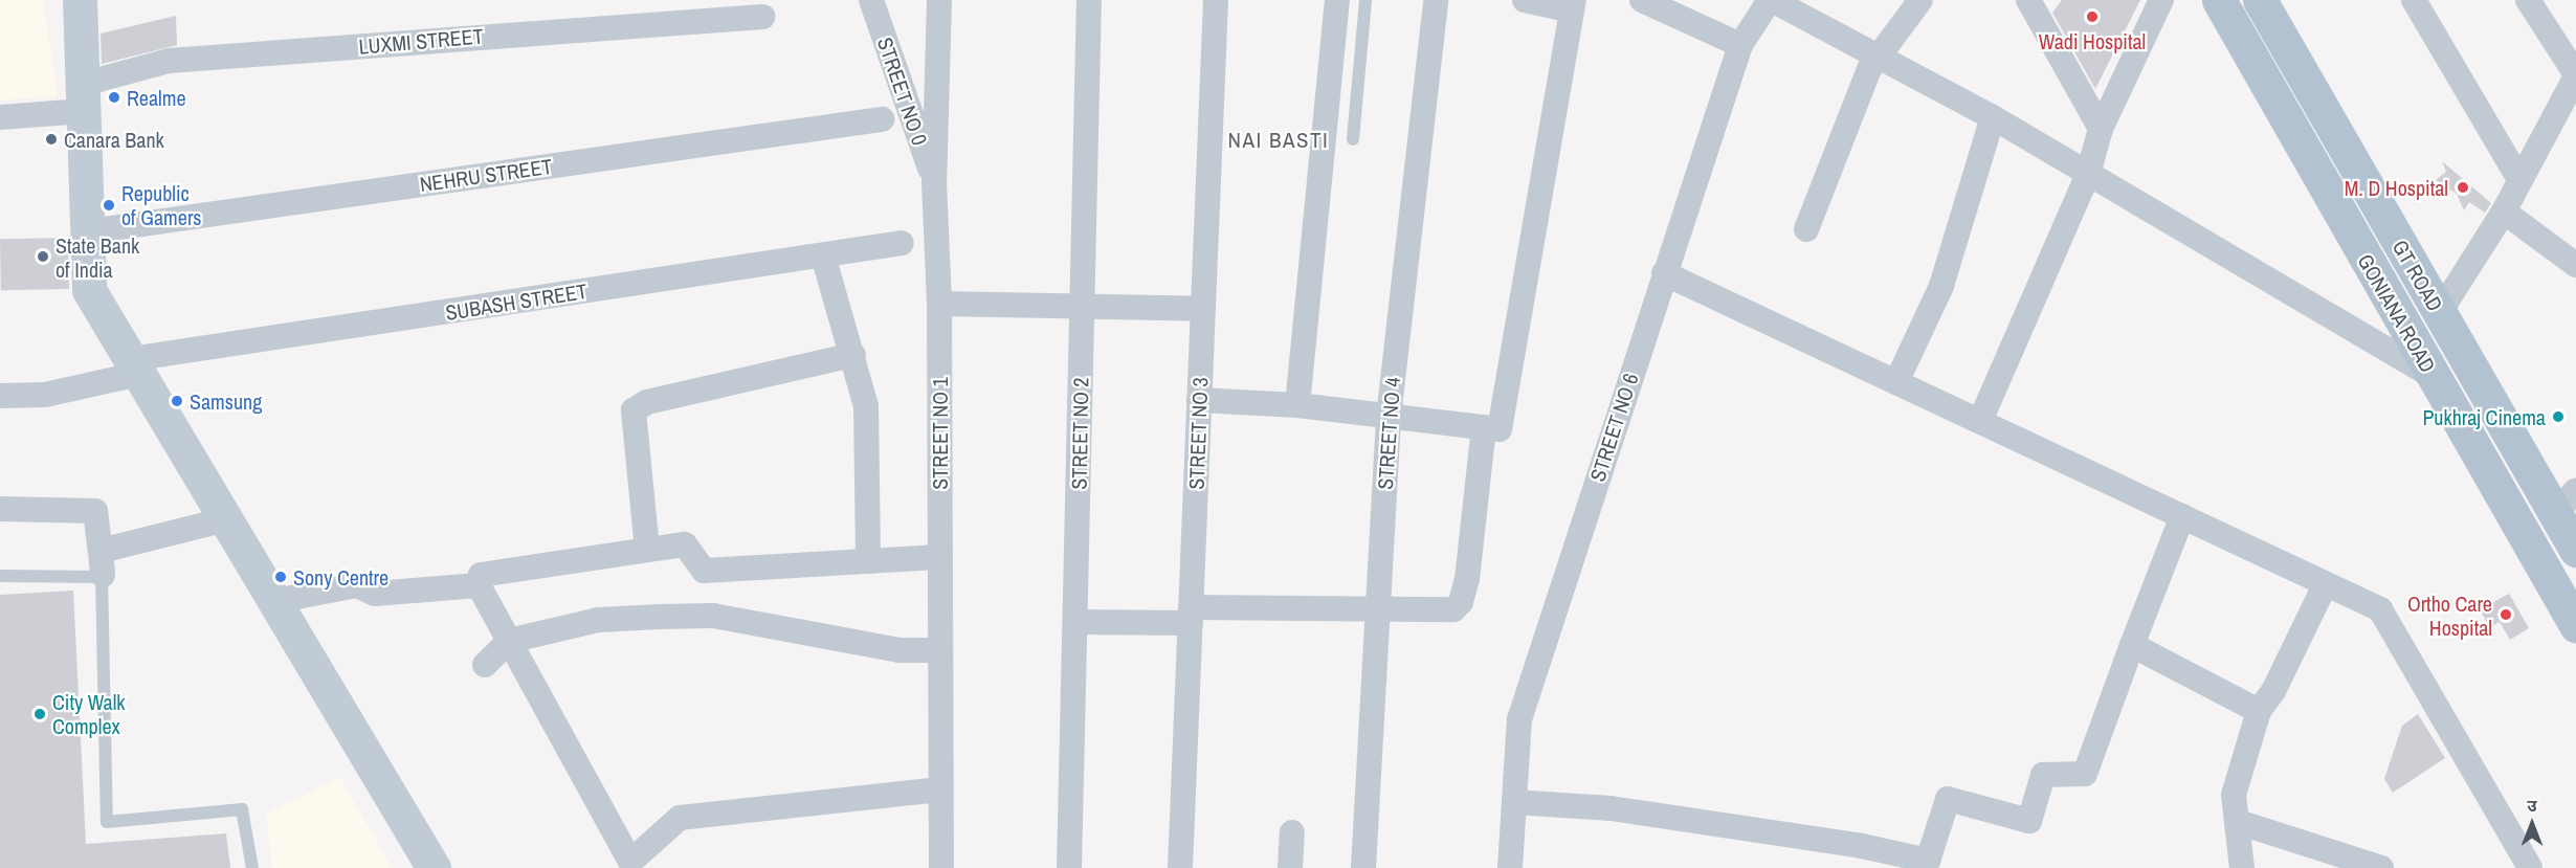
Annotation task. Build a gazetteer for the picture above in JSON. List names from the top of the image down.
{
  "streets": {
    "main road": ["GT ROAD", "GONIANA ROAD"],
    "street": [
      "LUXMI STREET",
      "STREET NO 0",
      "NEHRU STREET",
      "SUBASH STREET",
      "STREET NO 6",
      "STREET NO 1",
      "STREET NO 2",
      "STREET NO 3",
      "STREET NO 4"
    ]
  },
  "crossings": [
    ["STREET NO 0", "STREET NO 1"]
  ],
  "districts": ["NAI BASTI"],
  "places": [
    "Wadi Hospital",
    "Realme",
    "Canara Bank",
    "M. D Hospital",
    "Republic of Gamers",
    "State Bank of India",
    "Samsung",
    "Pukhraj Cinema",
    "Sony Centre",
    "Ortho Care Hospital",
    "City Walk Complex"
  ],
  "north": "top"
}
